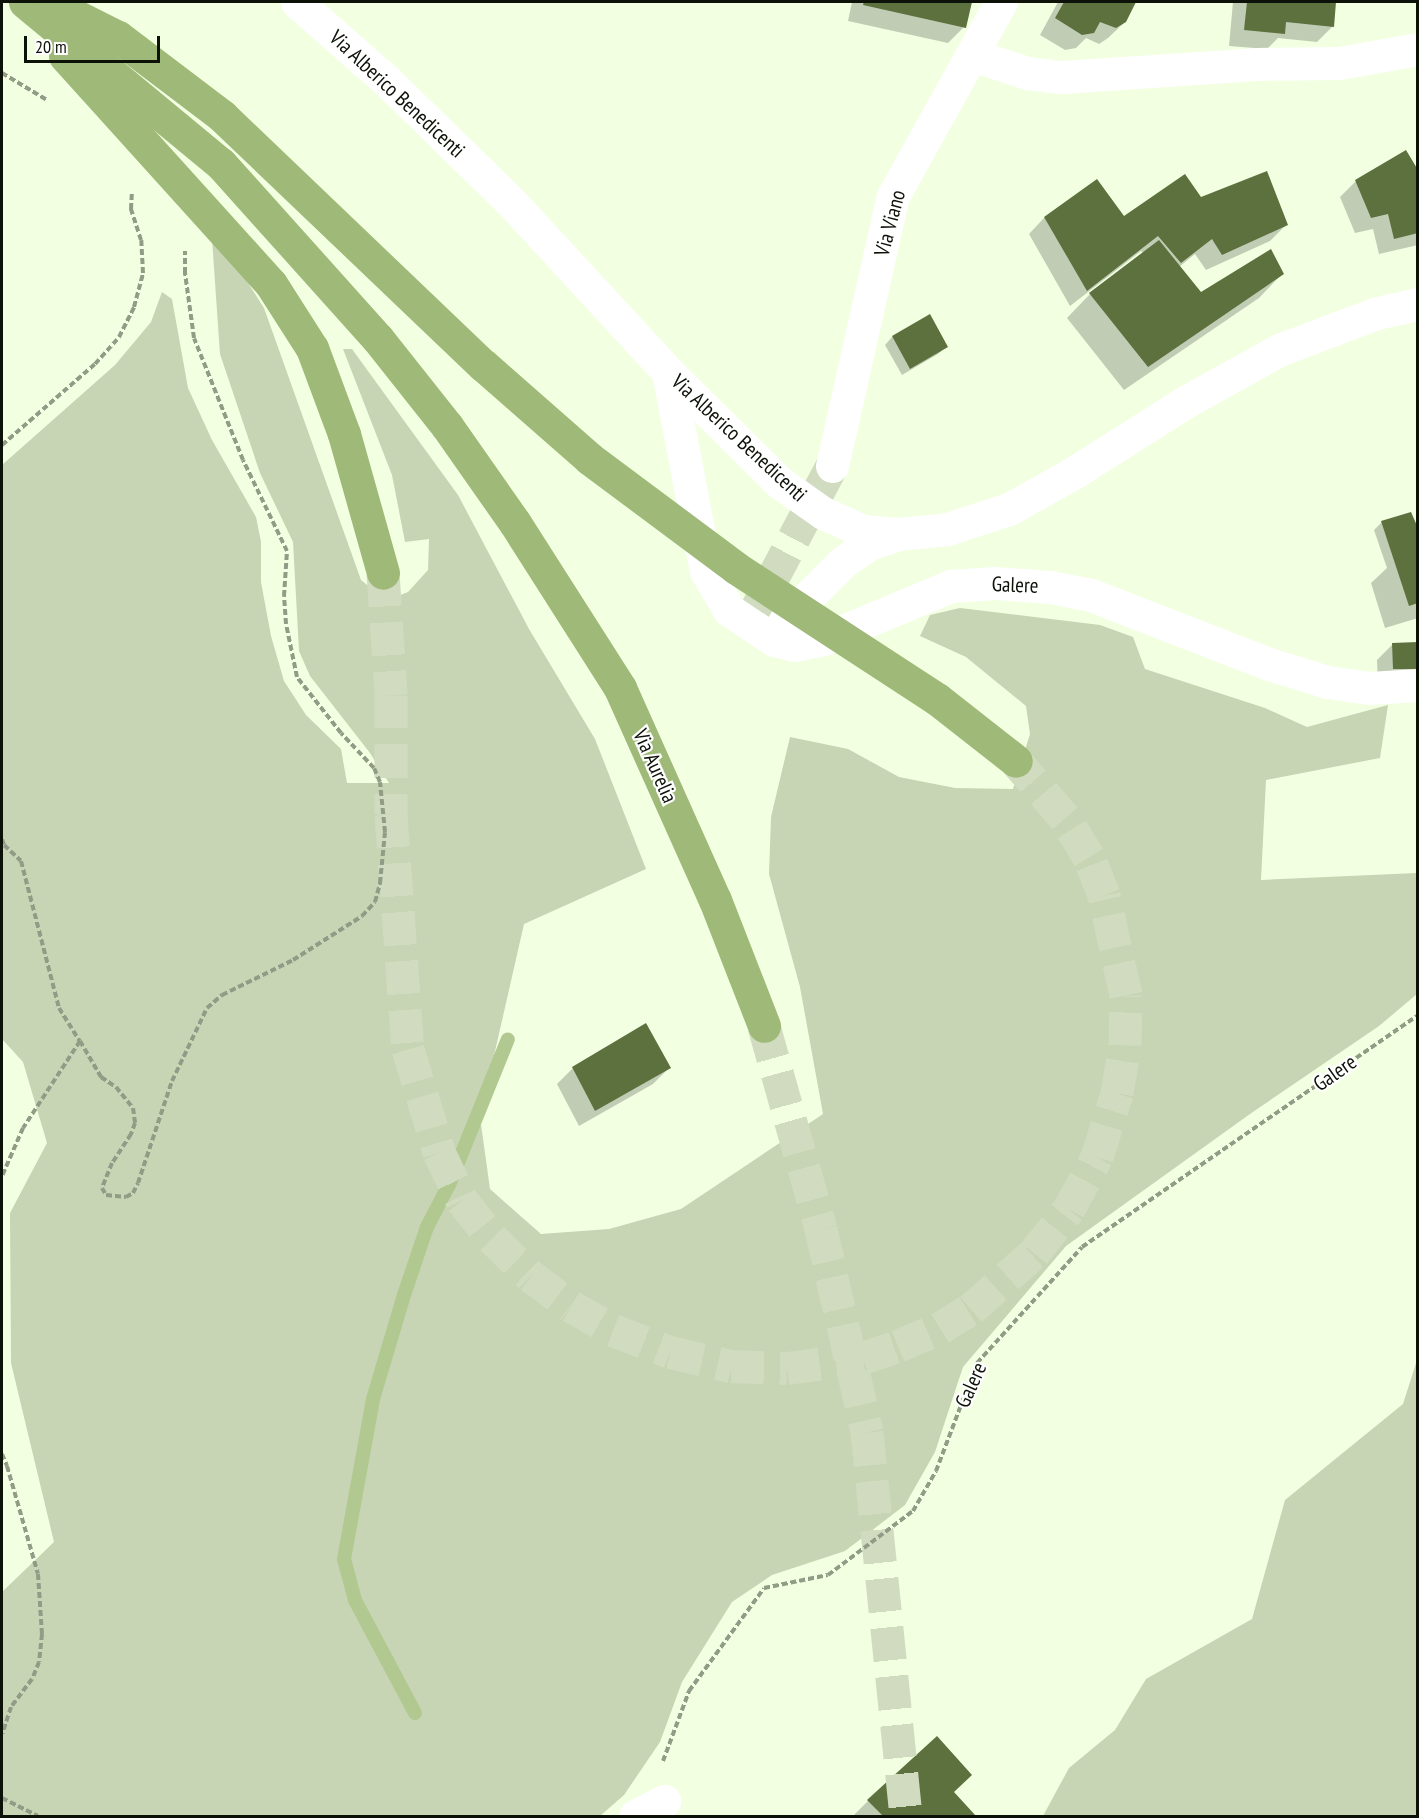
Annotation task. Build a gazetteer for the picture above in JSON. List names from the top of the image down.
{
  "streets": {
    "highway": ["Via Aurelia"],
    "street": ["Via Alberico Benedicenti", "Via Viano", "Galere"]
  },
  "scale_bar": "20 m"
}
